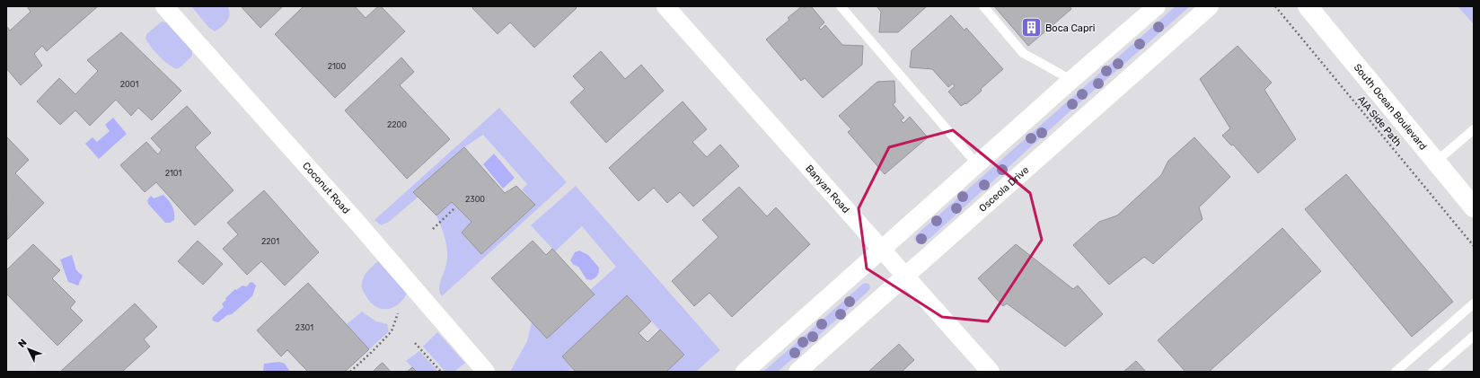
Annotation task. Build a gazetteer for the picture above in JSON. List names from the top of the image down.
{
  "streets": {
    "main road": ["South Ocean Boulevard"],
    "street": ["Coconut Road", "Osceola Drive", "Banyan Road"],
    "path": ["AIA Side Path"]
  },
  "crossings": [
    ["Osceola Drive", "Banyan Road"]
  ],
  "places": {
    "building": ["Boca Capri"]
  },
  "house_numbers": [
    "2100",
    "2001",
    "2200",
    "2101",
    "2300",
    "2201",
    "2301"
  ],
  "north": "top left"
}
